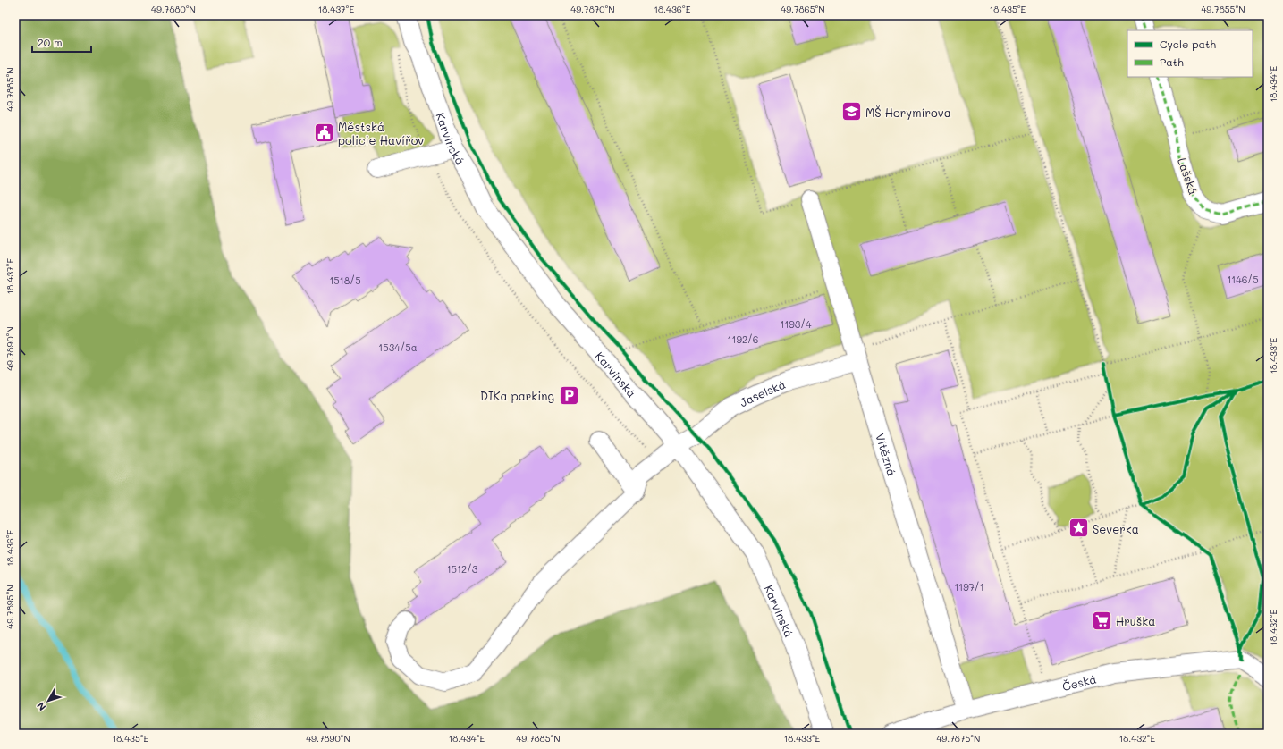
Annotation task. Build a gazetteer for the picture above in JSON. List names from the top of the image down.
{
  "streets": {
    "street": [
      "Karvinská",
      "Lašská",
      "Jaselská",
      "Vítězná",
      "Česká"
    ]
  },
  "crossings": [
    ["Karvinská", "Jaselská"],
    ["Jaselská", "Vítězná"],
    ["Vítězná", "Česká"]
  ],
  "places": {
    "school or university": ["MŠ Horymírova"],
    "public building": ["Městská policie Havířov"],
    "parking": ["DIKa parking"],
    "place": ["Severka"],
    "supermarket": ["Hruška"]
  },
  "house_numbers": [
    "1146/5",
    "1518/5",
    "1193/4",
    "1192/6",
    "1534/5a",
    "1512/3",
    "1197/1"
  ],
  "legend": ["Cycle path", "Path"],
  "scale_bar": "20 m",
  "north": "bottom left",
  "coordinates": [
    "49.7880°N",
    "18.437°E",
    "49.7870°N",
    "18.436°E",
    "49.7865°N",
    "18.435°E",
    "49.7855°N",
    "18.434°E",
    "49.7885°N",
    "49.7890°N",
    "18.433°E",
    "49.7895°N",
    "18.432°E",
    "49.7875°N"
  ]
}
